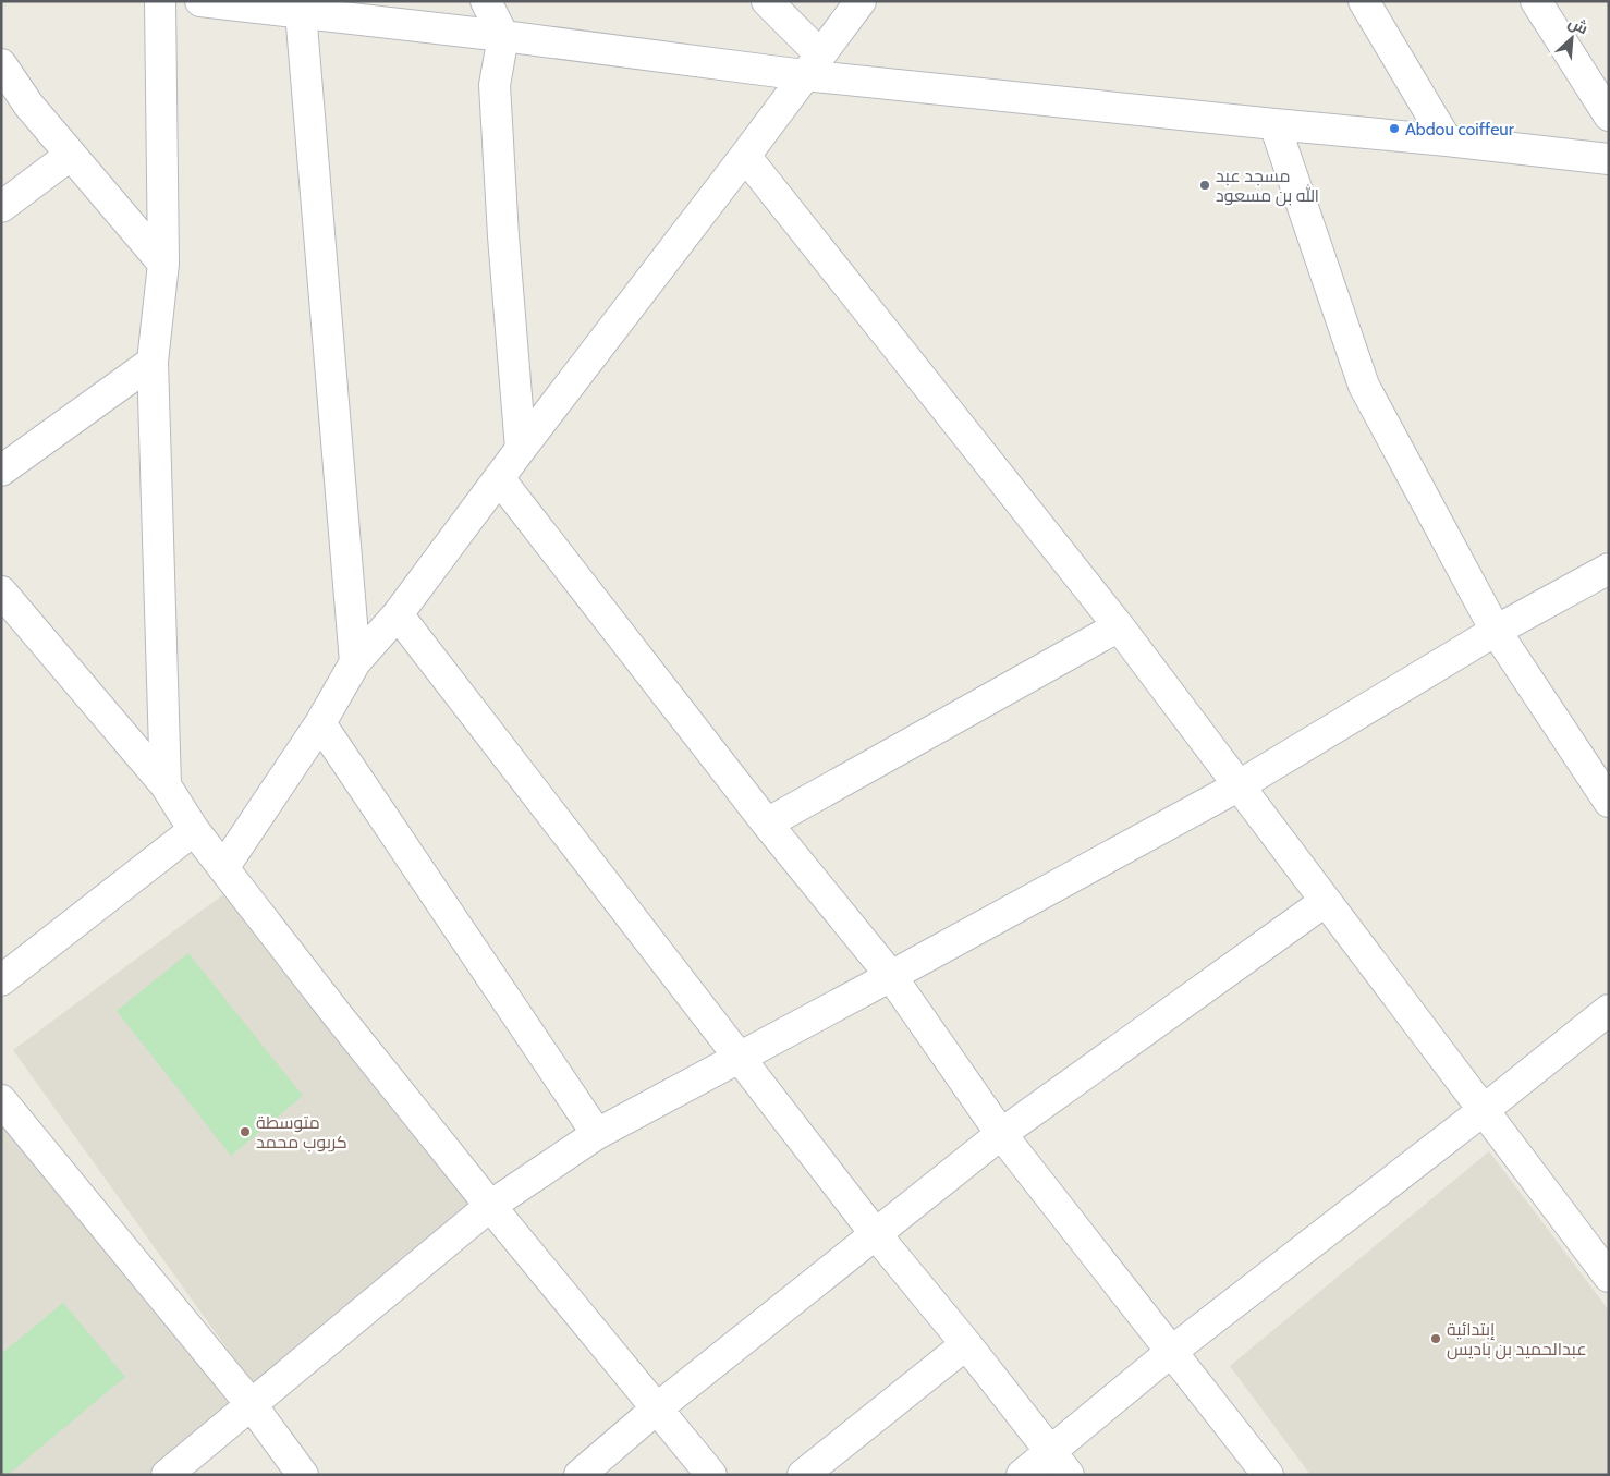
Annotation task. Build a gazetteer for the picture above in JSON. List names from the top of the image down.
{
  "places": [
    "Abdou coiffeur",
    "مسجد عبد الله بن مسعود",
    "متوسطة كربوب محمد",
    "إبتدائية عبدالحميد بن باديس"
  ],
  "north": "top right"
}
